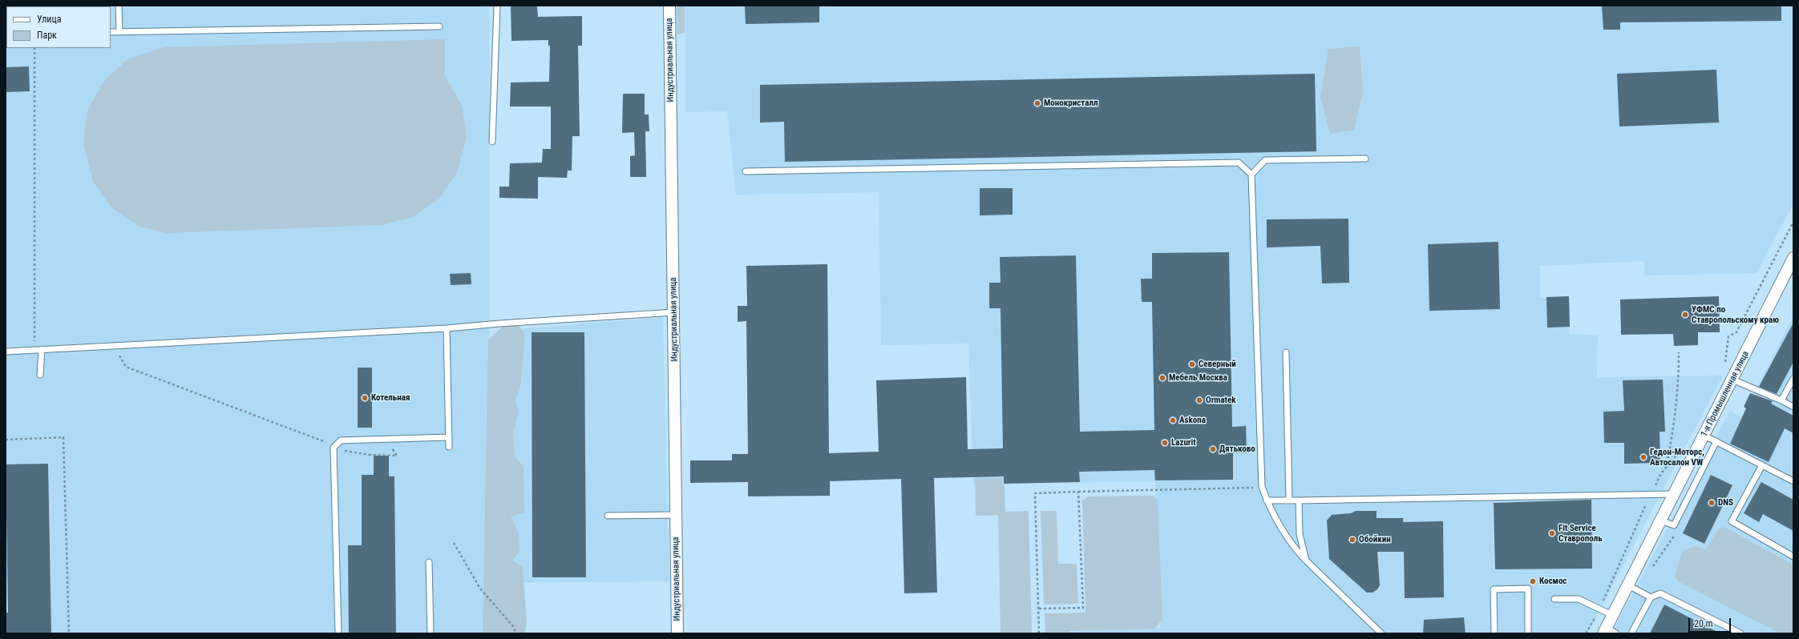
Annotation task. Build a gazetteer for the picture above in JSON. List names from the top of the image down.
{
  "streets": {
    "street": ["Индустриальная улица", "1-я Промышленная улица"]
  },
  "places": [
    "Монокристалл",
    "УФМС по Ставропольскому краю",
    "Северный",
    "Мебель Москва",
    "Котельная",
    "Ormatek",
    "Askona",
    "Lazurit",
    "Дятьково",
    "Гедон-Моторс, Автосалон VW",
    "DNS",
    "Fit Service Ставрополь",
    "Обойкин",
    "Космос"
  ],
  "legend": ["Улица", "Парк"],
  "scale_bar": "20 m"
}
